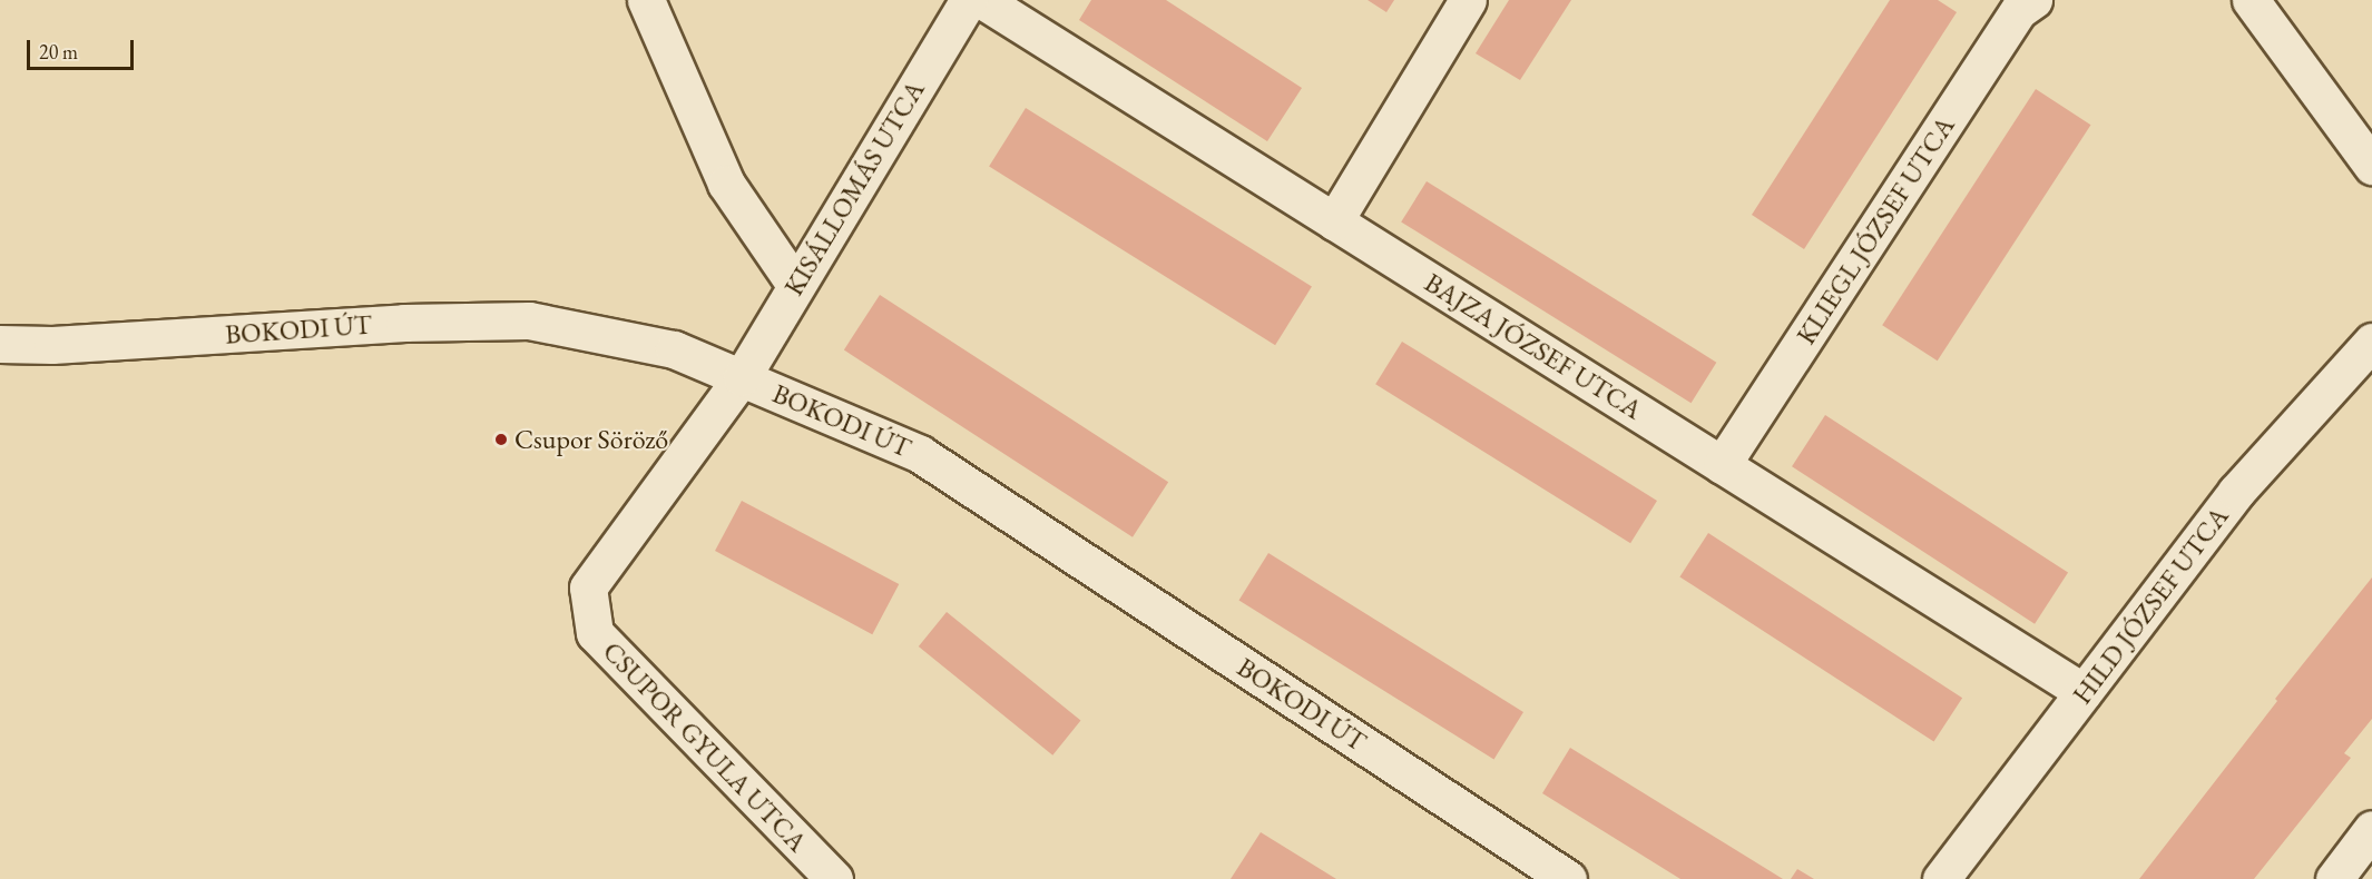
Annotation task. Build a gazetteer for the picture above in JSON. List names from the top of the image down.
{
  "streets": {
    "street": [
      "KISÁLLOMÁS UTCA",
      "KLIEGL JÓZSEF UTCA",
      "BOKODI ÚT",
      "BAJZA JÓZSEF UTCA",
      "HILD JÓZSEF UTCA",
      "CSUPOR GYULA UTCA"
    ]
  },
  "crossings": [
    ["KISÁLLOMÁS UTCA", "BOKODI ÚT"],
    ["KISÁLLOMÁS UTCA", "CSUPOR GYULA UTCA"],
    ["KLIEGL JÓZSEF UTCA", "BAJZA JÓZSEF UTCA"],
    ["BOKODI ÚT", "CSUPOR GYULA UTCA"],
    ["BAJZA JÓZSEF UTCA", "HILD JÓZSEF UTCA"]
  ],
  "places": ["Csupor Söröző"],
  "scale_bar": "20 m"
}
